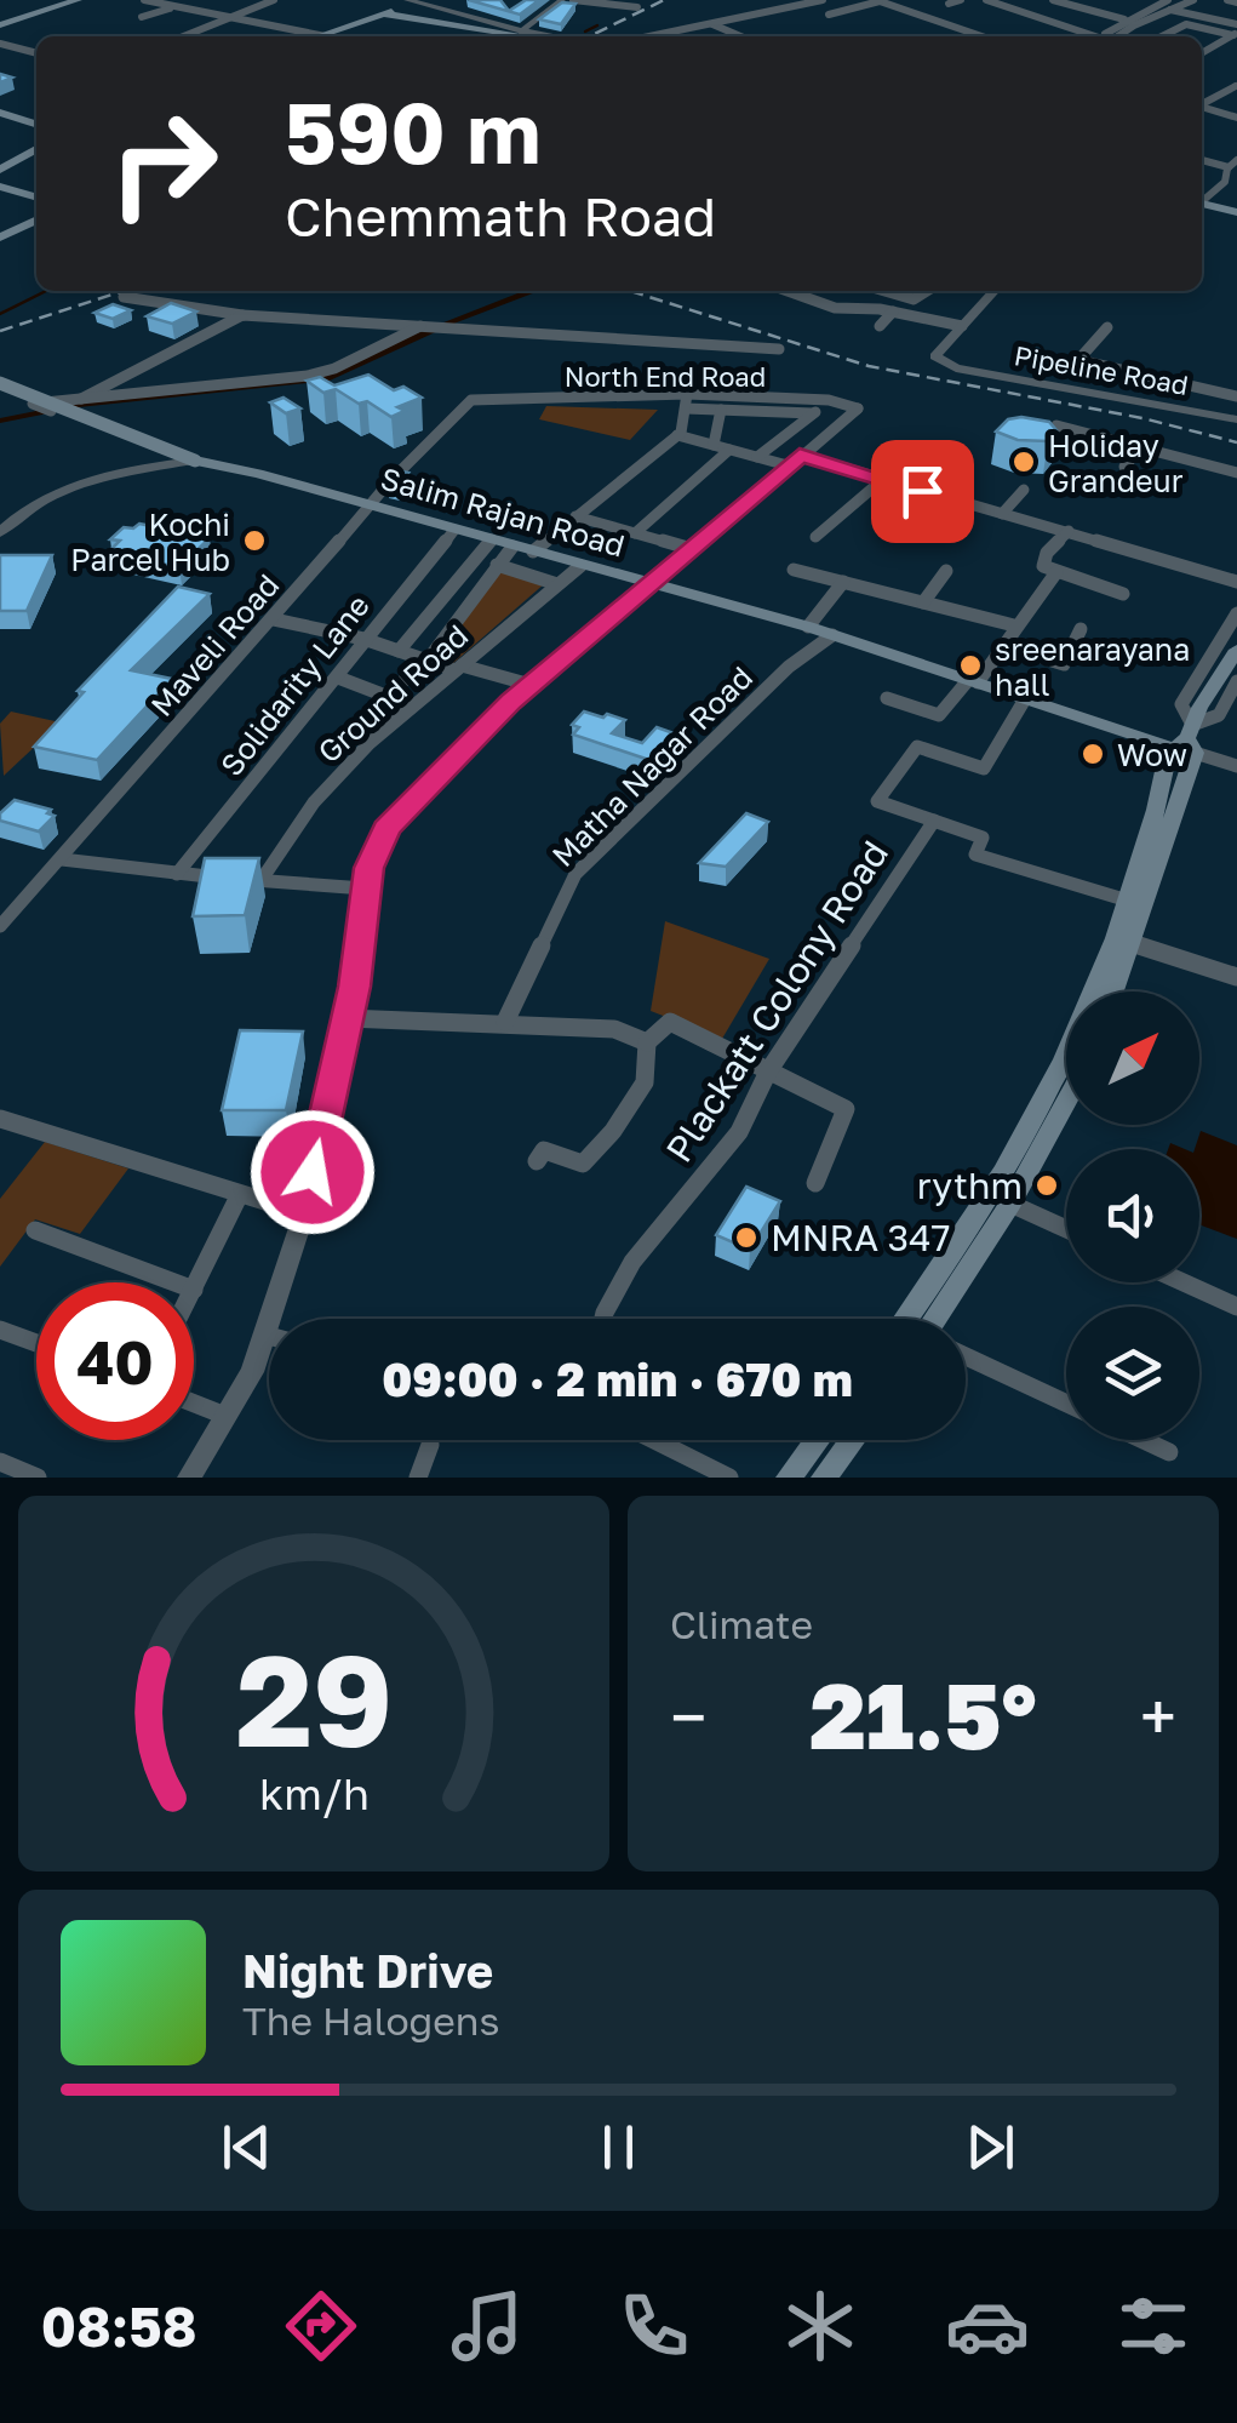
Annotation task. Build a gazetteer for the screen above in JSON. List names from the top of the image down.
{
  "streets": {
    "main road": ["Salim Rajan Road"],
    "street": [
      "Pipeline Road",
      "North End Road",
      "Maveli Road",
      "Solidarity Lane",
      "Ground Road",
      "Matha Nagar Road",
      "Plackatt Colony Road"
    ]
  },
  "crossings": [
    ["North End Road", "Maveli Road"],
    ["Salim Rajan Road", "Maveli Road"],
    ["Salim Rajan Road", "Solidarity Lane"],
    ["Salim Rajan Road", "Ground Road"],
    ["Salim Rajan Road", "Matha Nagar Road"]
  ],
  "places": [
    "Holiday Grandeur",
    "Kochi Parcel Hub",
    "sreenarayana hall",
    "Wow",
    "rythm",
    "MNRA 347"
  ],
  "north": "top right",
  "page": {
    "turn": ["590 m", "Chemmath Road"],
    "limit": "40",
    "trip": "09:00 · 2 min · 670 m",
    "tile": "Climate",
    "heat": ["−", "21.5°", "+"],
    "song": ["Night Drive", "The Halogens"],
    "tabs": "08:58",
    "gauge": ["29", "km/h"]
  }
}
